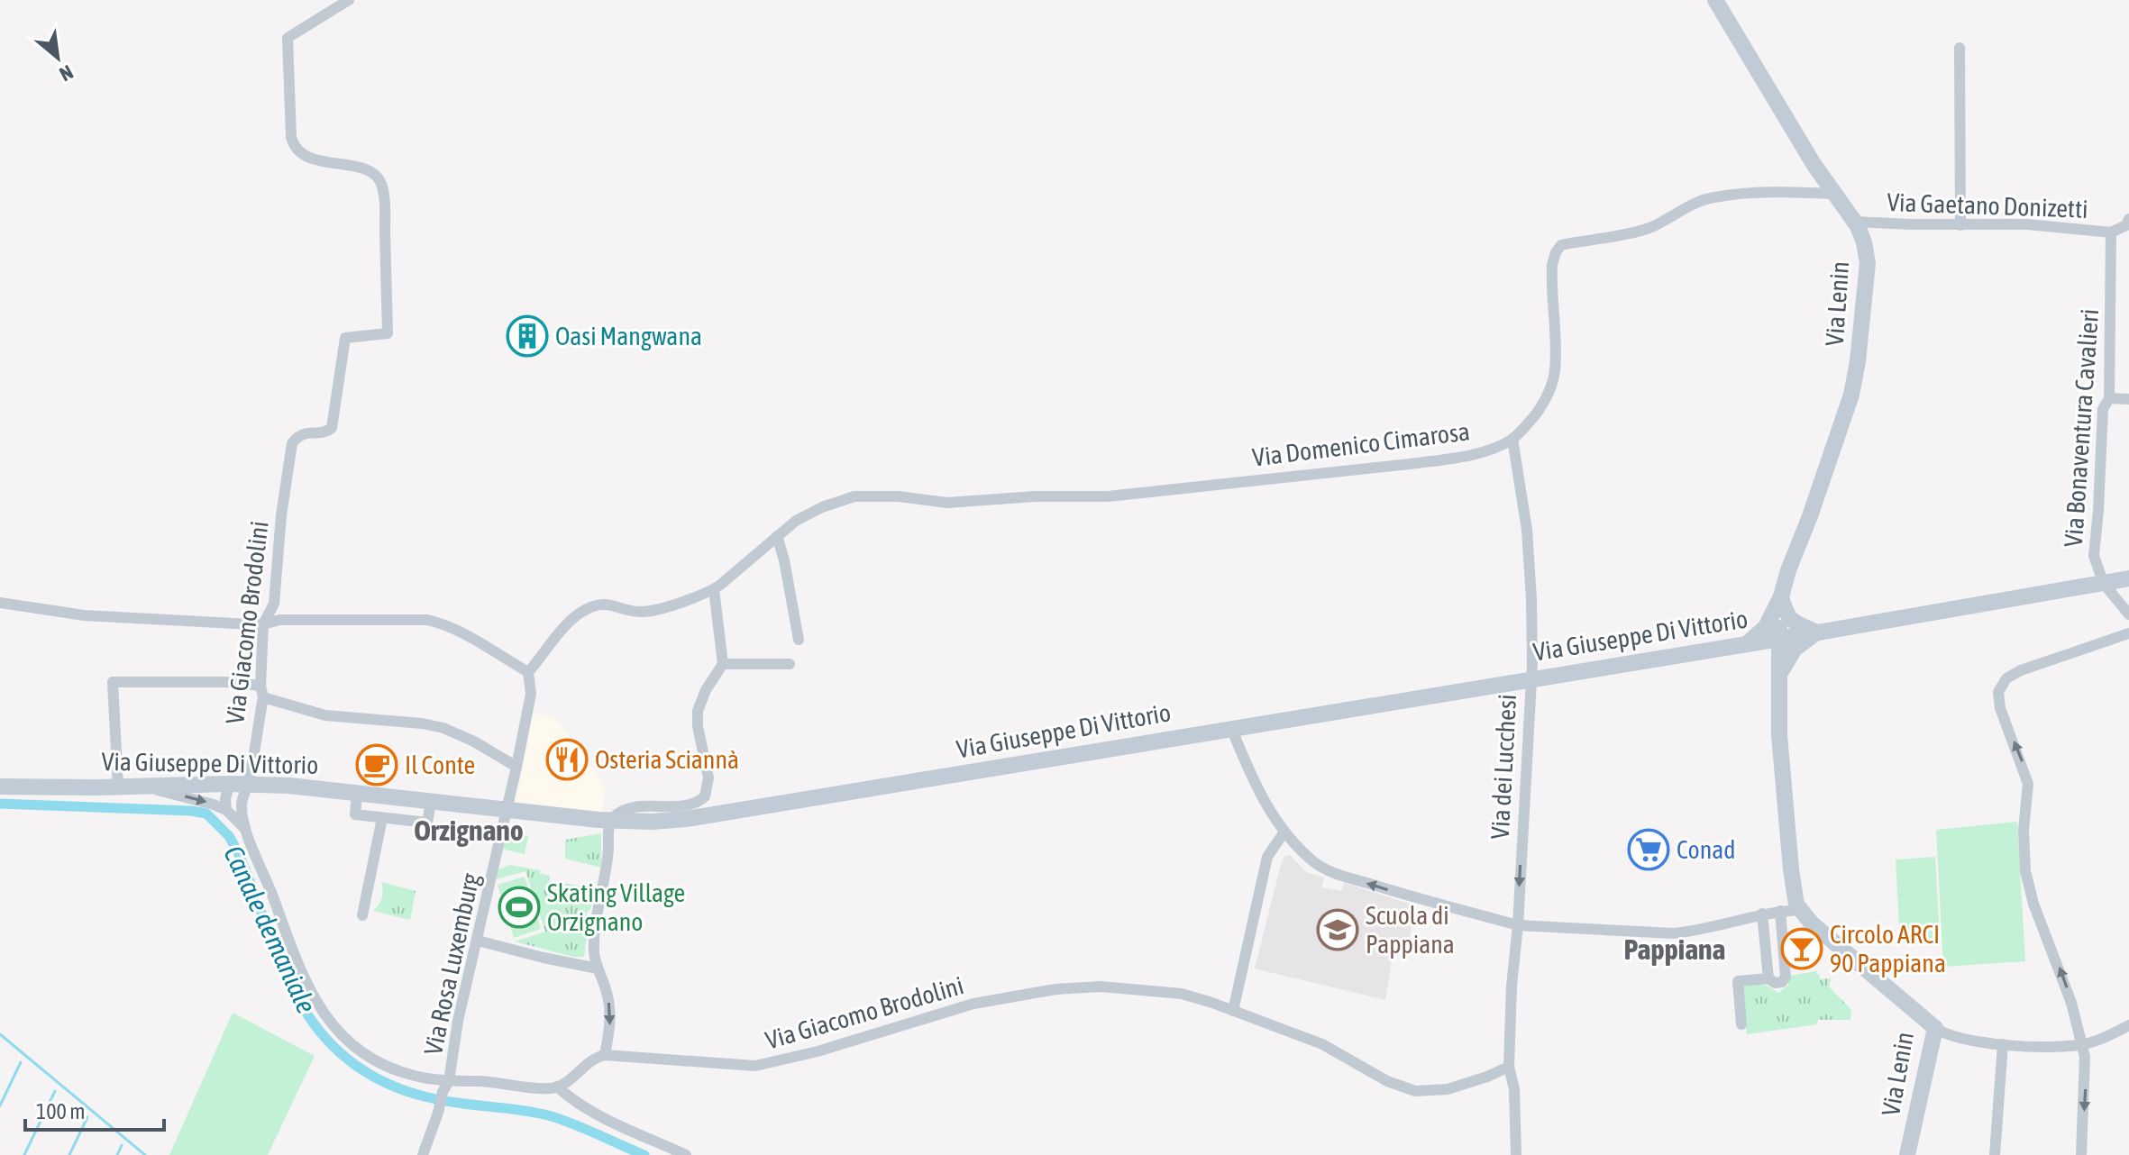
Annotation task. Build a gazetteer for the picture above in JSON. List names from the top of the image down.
{
  "streets": {
    "main road": ["Via Lenin", "Via Giuseppe Di Vittorio"],
    "street": [
      "Via Gaetano Donizetti",
      "Via Bonaventura Cavalieri",
      "Via Domenico Cimarosa",
      "Via Giacomo Brodolini",
      "Via dei Lucchesi",
      "Via Rosa Luxemburg"
    ]
  },
  "crossings": [
    ["Via Gaetano Donizetti", "Via Lenin"],
    ["Via Gaetano Donizetti", "Via Bonaventura Cavalieri"],
    ["Via Lenin", "Via Domenico Cimarosa"],
    ["Via Lenin", "Via Giuseppe Di Vittorio"],
    ["Via Bonaventura Cavalieri", "Via Giuseppe Di Vittorio"],
    ["Via Domenico Cimarosa", "Via dei Lucchesi"],
    ["Via Domenico Cimarosa", "Via Rosa Luxemburg"],
    ["Via Giacomo Brodolini", "Via Giuseppe Di Vittorio"],
    ["Via Giacomo Brodolini", "Via Rosa Luxemburg"],
    ["Via Giuseppe Di Vittorio", "Via dei Lucchesi"],
    ["Via Giuseppe Di Vittorio", "Via Rosa Luxemburg"]
  ],
  "one_way": ["Via dei Lucchesi"],
  "districts": ["Orzignano", "Pappiana"],
  "water": ["Canale demaniale"],
  "places": {
    "building": ["Oasi Mangwana"],
    "restaurant": ["Osteria Sciannà"],
    "cafe": ["Il Conte"],
    "supermarket": ["Conad"],
    "sports": ["Skating Village Orzignano"],
    "school or university": ["Scuola di Pappiana"],
    "bar": ["Circolo ARCI 90 Pappiana"]
  },
  "scale_bar": "100 m",
  "north": "bottom right"
}
